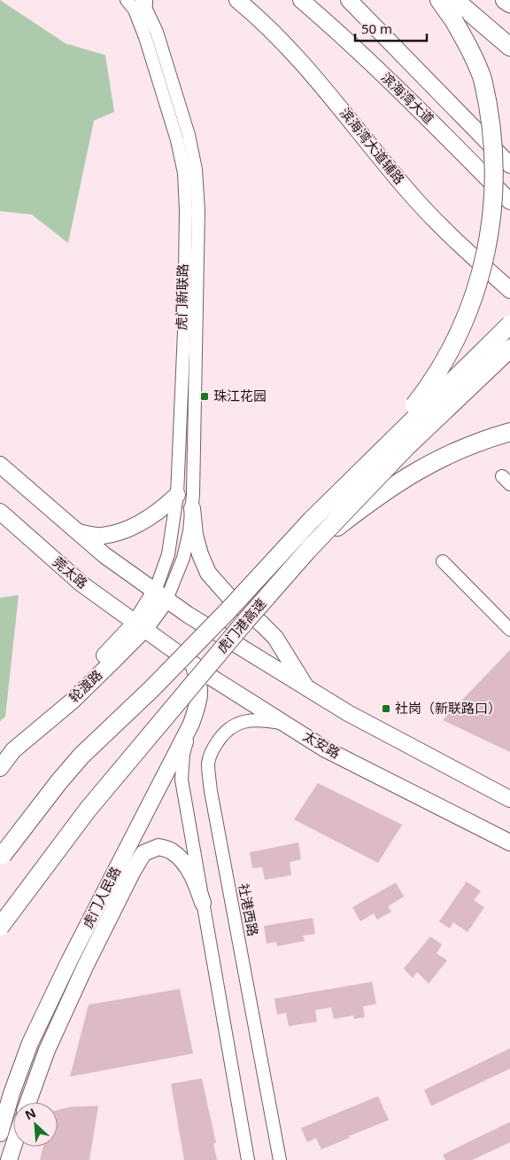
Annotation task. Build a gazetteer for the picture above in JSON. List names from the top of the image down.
{
  "streets": {
    "highway": ["虎门港高速"],
    "main road": [
      "滨海湾大道",
      "滨海湾大道辅路",
      "莞太路",
      "轮渡路",
      "太安路",
      "虎门人民路"
    ],
    "street": ["虎门新联路", "社港西路"]
  },
  "crossings": [
    ["虎门新联路", "轮渡路"],
    ["莞太路", "轮渡路"],
    ["莞太路", "太安路"],
    ["轮渡路", "太安路"],
    ["太安路", "虎门人民路"],
    ["太安路", "社港西路"]
  ],
  "places": {
    "transit": ["珠江花园", "社岗（新联路口）"]
  },
  "scale_bar": "50 m",
  "north": "top left"
}
